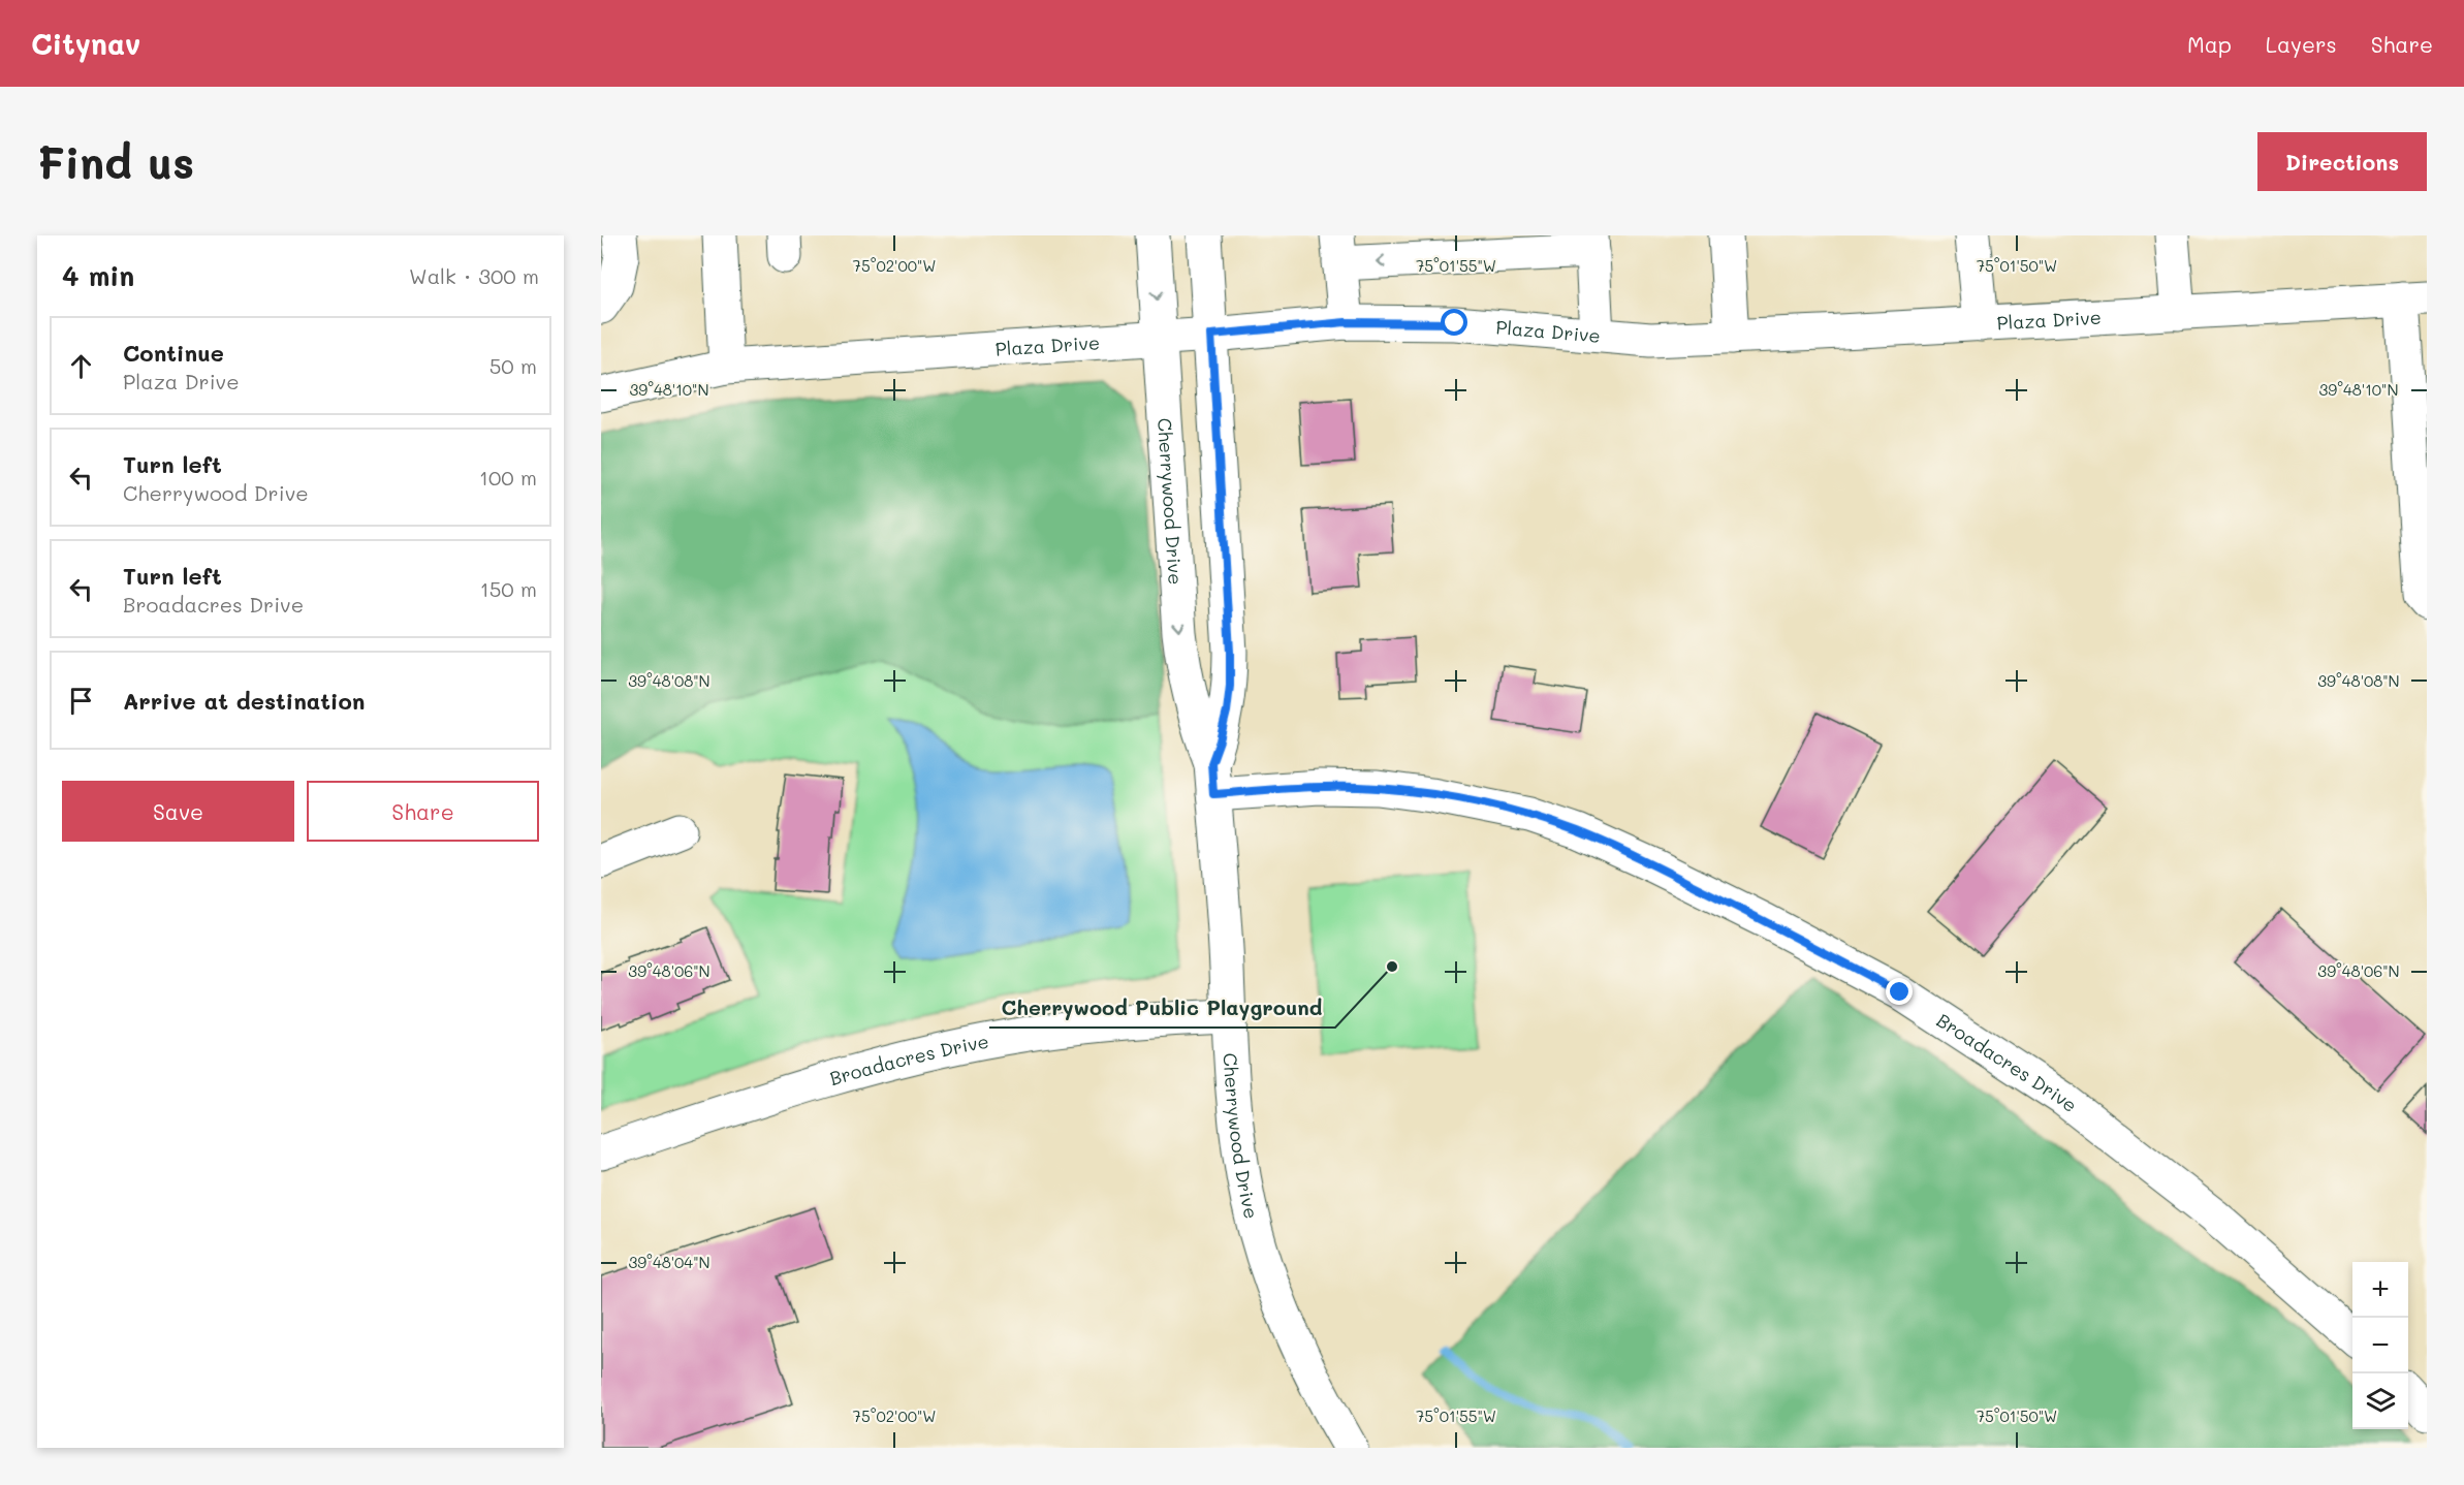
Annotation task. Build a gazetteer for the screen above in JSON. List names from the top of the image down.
{
  "streets": {
    "street": ["Plaza Drive", "Cherrywood Drive", "Broadacres Drive"]
  },
  "crossings": [
    ["Plaza Drive", "Cherrywood Drive"],
    ["Cherrywood Drive", "Broadacres Drive"]
  ],
  "places": ["Cherrywood Public Playground"],
  "page": {
    "header": "Citynav",
    "nav": ["Map", "Layers", "Share"],
    "buttons": [
      "Directions",
      ["Save", "Share"]
    ],
    "title": "Find us",
    "heading": ["4 min", "Walk · 300 m"],
    "list": [
      ["Continue", "Plaza Drive", "50 m"],
      ["Turn left", "Cherrywood Drive", "100 m"],
      ["Turn left", "Broadacres Drive", "150 m"],
      "Arrive at destination"
    ],
    "map_buttons": ["+", "−"]
  },
  "coordinates": [
    "75°02'00\"W",
    "75°01'55\"W",
    "75°01'50\"W",
    "39°48'10\"N",
    "39°48'08\"N",
    "39°48'06\"N",
    "39°48'04\"N"
  ]
}
